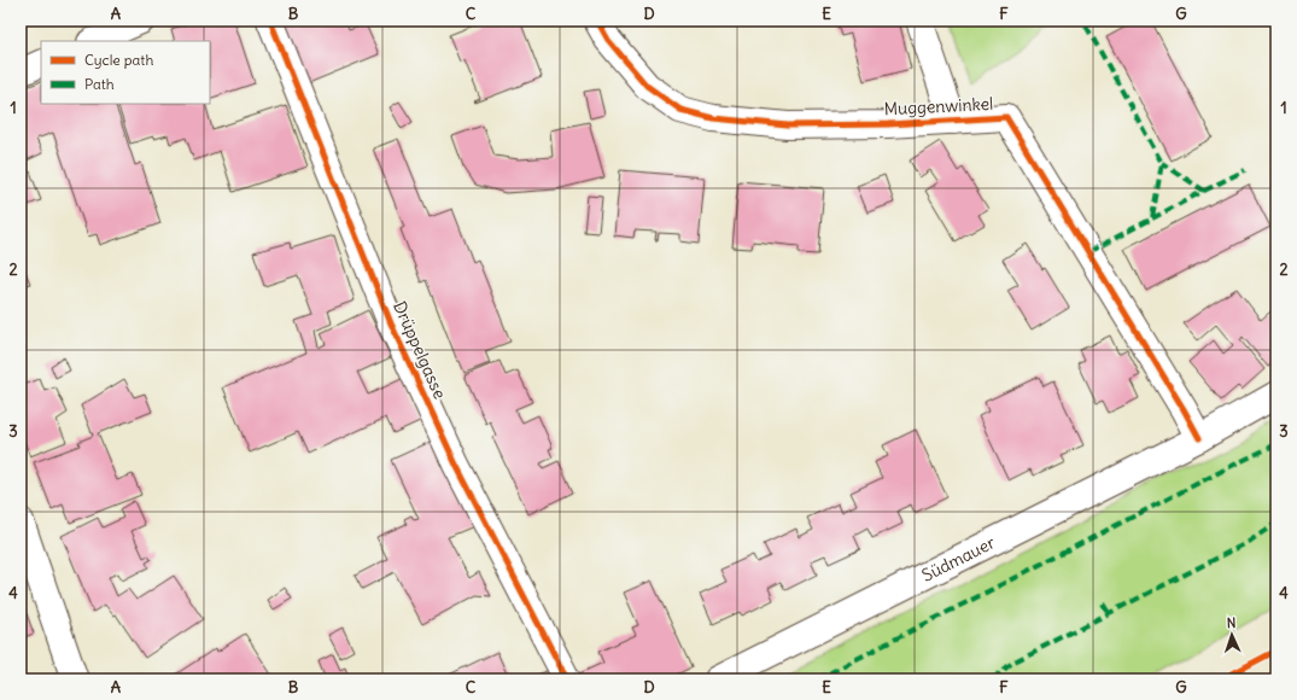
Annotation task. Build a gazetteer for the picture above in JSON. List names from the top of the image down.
{
  "streets": {
    "street": ["Muggenwinkel", "Drüppelgasse", "Südmauer"]
  },
  "crossings": [
    ["Muggenwinkel", "Südmauer"]
  ],
  "legend": ["Cycle path", "Path"],
  "north": "top",
  "grid": {
    "columns": [
      "A",
      "B",
      "C",
      "D",
      "E",
      "F",
      "G"
    ],
    "rows": [
      "1",
      "2",
      "3",
      "4"
    ]
  }
}
